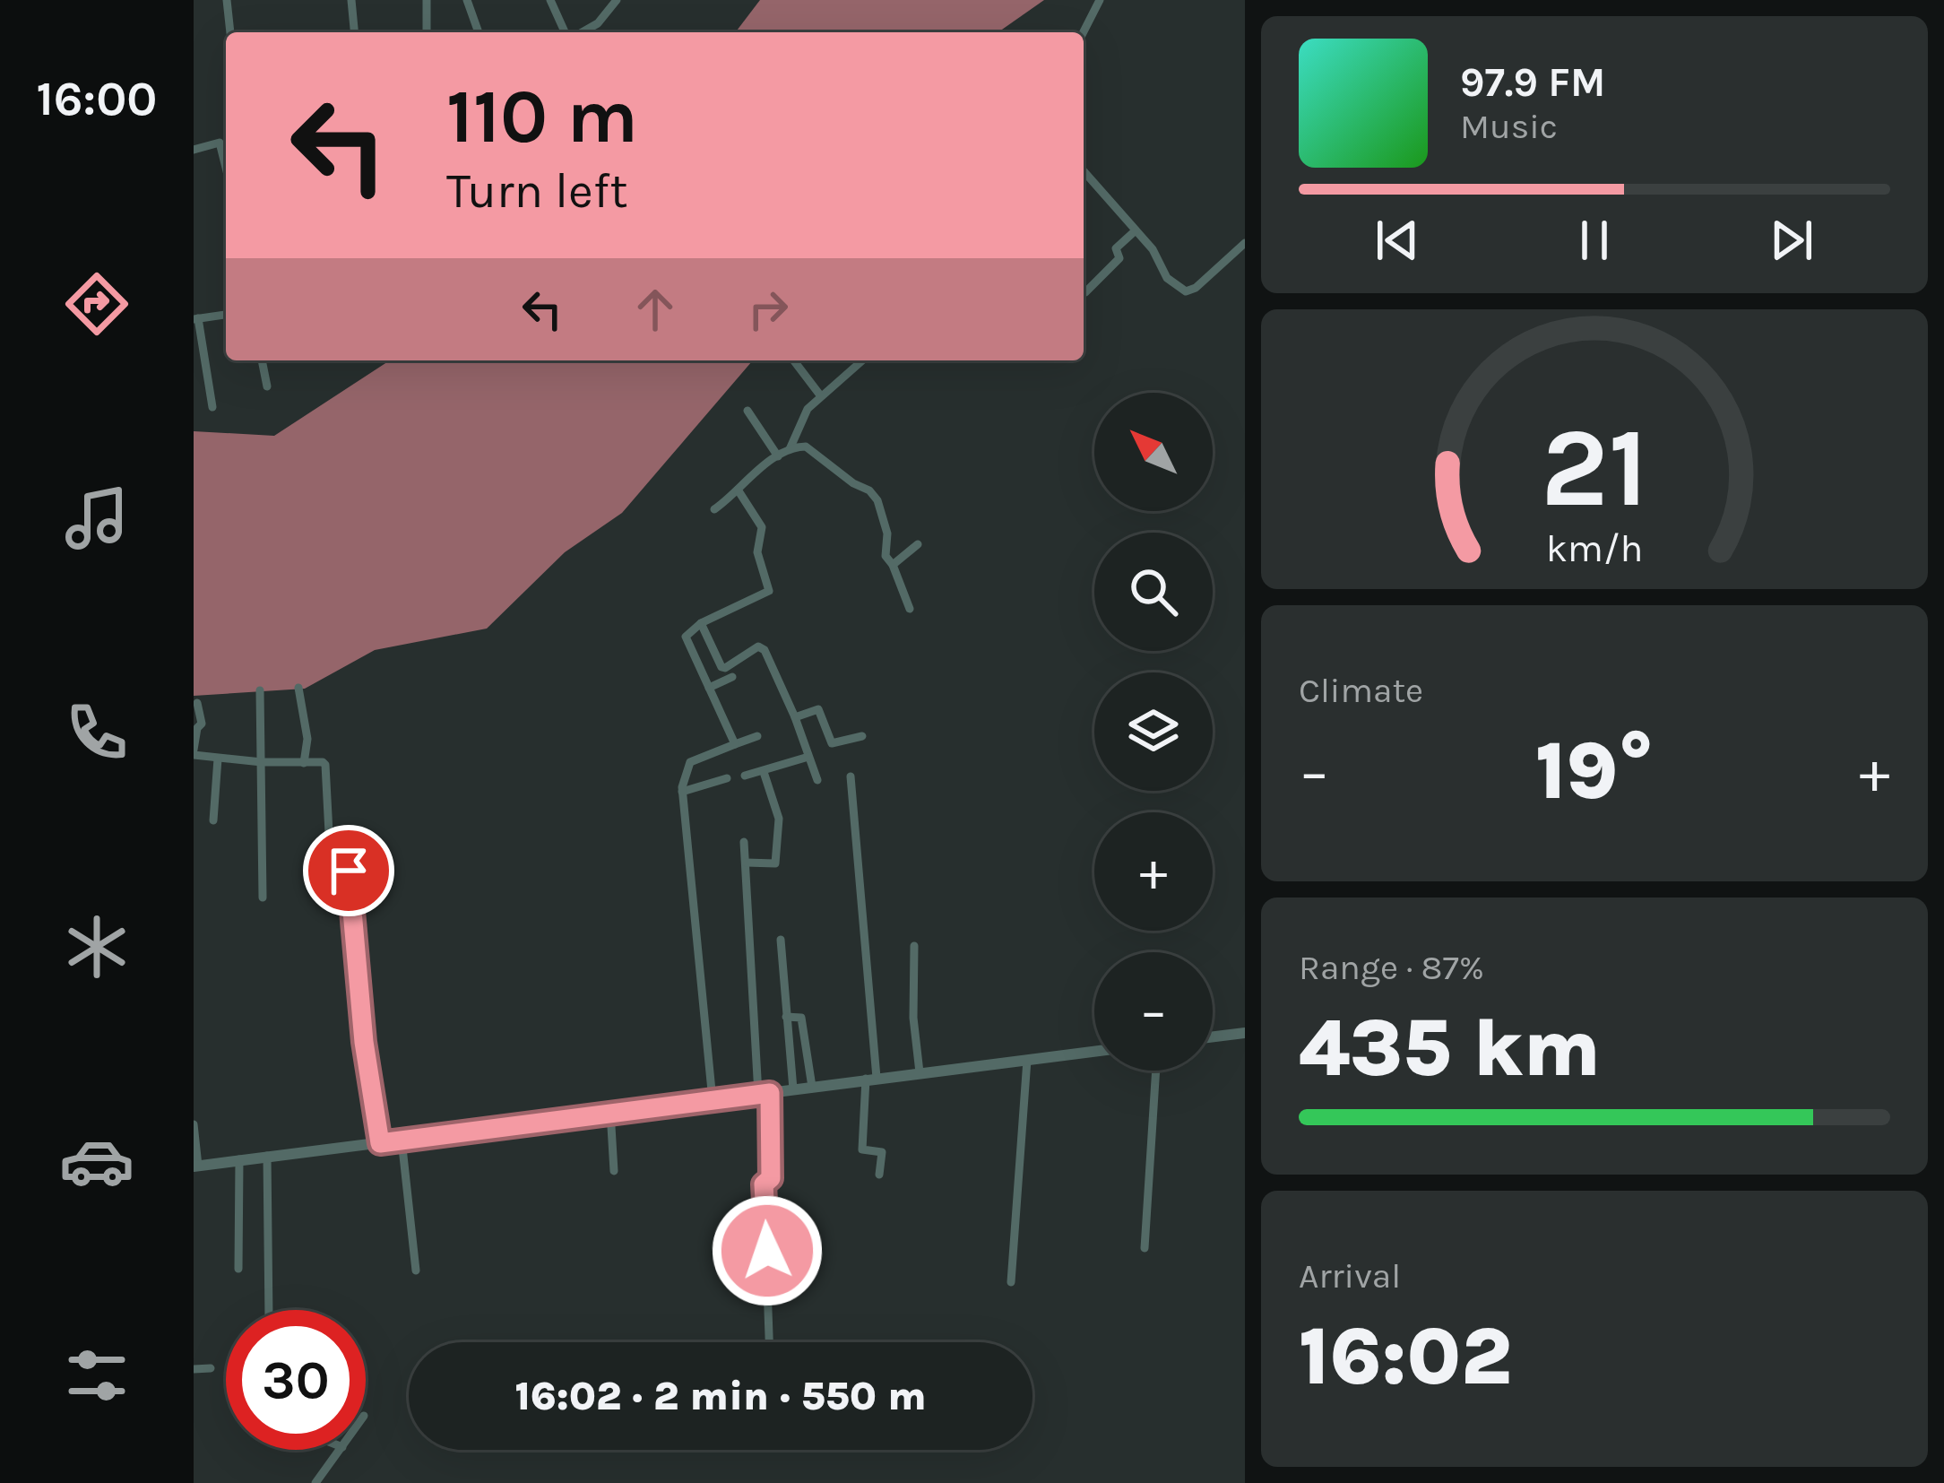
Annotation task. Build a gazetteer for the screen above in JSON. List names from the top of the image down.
{
  "north": "top left",
  "page": {
    "tabs": "16:00",
    "turn": ["110 m", "Turn left"],
    "song": ["97.9 FM", "Music"],
    "map_buttons": ["+", "−"],
    "tile": [
      "Climate",
      ["Range · 87%", "435 km"],
      ["Arrival", "16:02"]
    ],
    "heat": ["−", "19°", "+"],
    "limit": "30",
    "trip": "16:02 · 2 min · 550 m",
    "gauge": ["21", "km/h"]
  }
}
